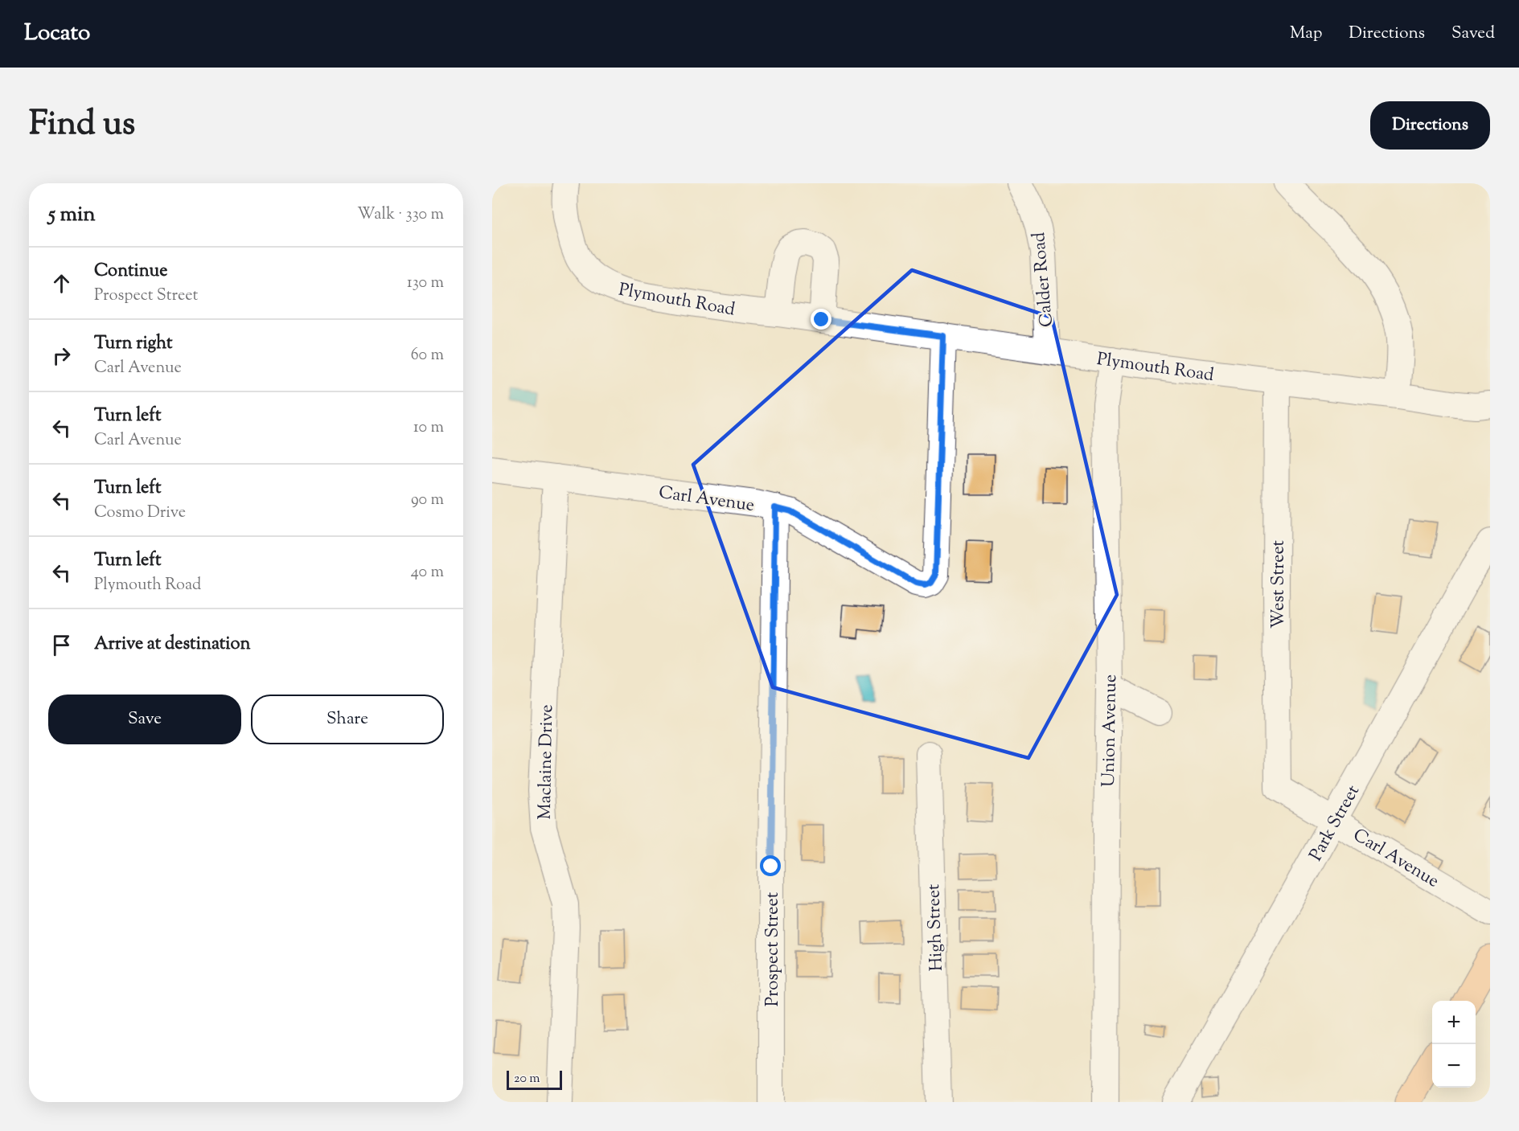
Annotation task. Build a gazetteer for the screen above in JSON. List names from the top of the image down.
{
  "streets": {
    "street": [
      "Calder Road",
      "Plymouth Road",
      "Carl Avenue",
      "West Street",
      "Union Avenue",
      "Maclaine Drive",
      "Park Street",
      "High Street",
      "Prospect Street"
    ]
  },
  "crossings": [
    ["Calder Road", "Plymouth Road"],
    ["Plymouth Road", "Carl Avenue"],
    ["Plymouth Road", "West Street"],
    ["Plymouth Road", "Union Avenue"],
    ["Carl Avenue", "West Street"],
    ["Carl Avenue", "Maclaine Drive"],
    ["Carl Avenue", "Park Street"],
    ["Carl Avenue", "Prospect Street"]
  ],
  "scale_bar": "20 m",
  "page": {
    "header": "Locato",
    "nav": ["Map", "Directions", "Saved"],
    "title": "Find us",
    "buttons": [
      "Directions",
      ["Save", "Share"]
    ],
    "heading": ["5 min", "Walk · 330 m"],
    "list": [
      ["Continue", "Prospect Street", "130 m"],
      ["Turn right", "Carl Avenue", "60 m"],
      ["Turn left", "Carl Avenue", "10 m"],
      ["Turn left", "Cosmo Drive", "90 m"],
      ["Turn left", "Plymouth Road", "40 m"],
      "Arrive at destination"
    ],
    "map_buttons": ["+", "−"],
    "scale": "20 m"
  }
}
